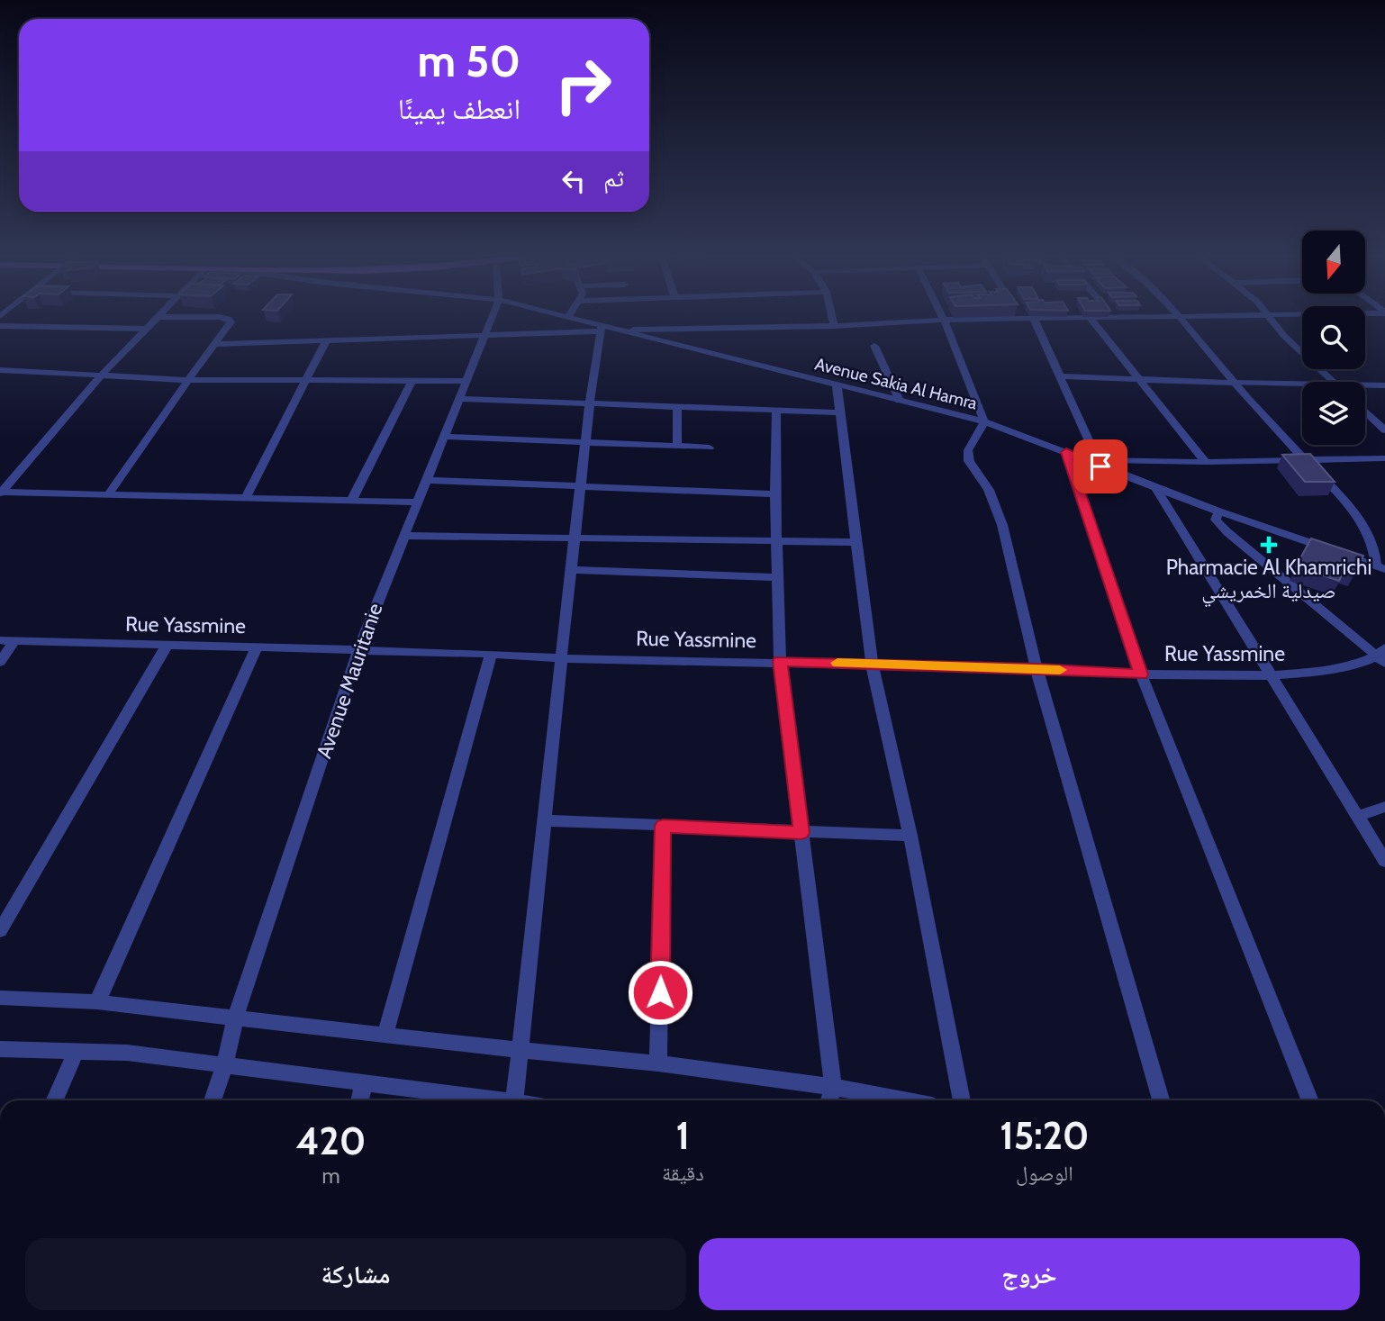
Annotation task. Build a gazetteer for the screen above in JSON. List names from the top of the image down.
{
  "streets": {
    "street": ["Avenue Sakia Al Hamra", "Rue Yassmine", "Avenue Mauritanie"]
  },
  "crossings": [
    ["Rue Yassmine", "Avenue Mauritanie"]
  ],
  "places": {
    "health": ["Pharmacie Al Khamrichi صيدلية الخمريشي"]
  },
  "north": "bottom",
  "page": {
    "turn": ["50 m", "انعطف يمينًا"],
    "then": "ثم",
    "eta": [
      "15:20",
      "الوصول",
      "1",
      "دقيقة",
      "420",
      "m"
    ],
    "buttons": ["خروج", "مشاركة"]
  }
}
